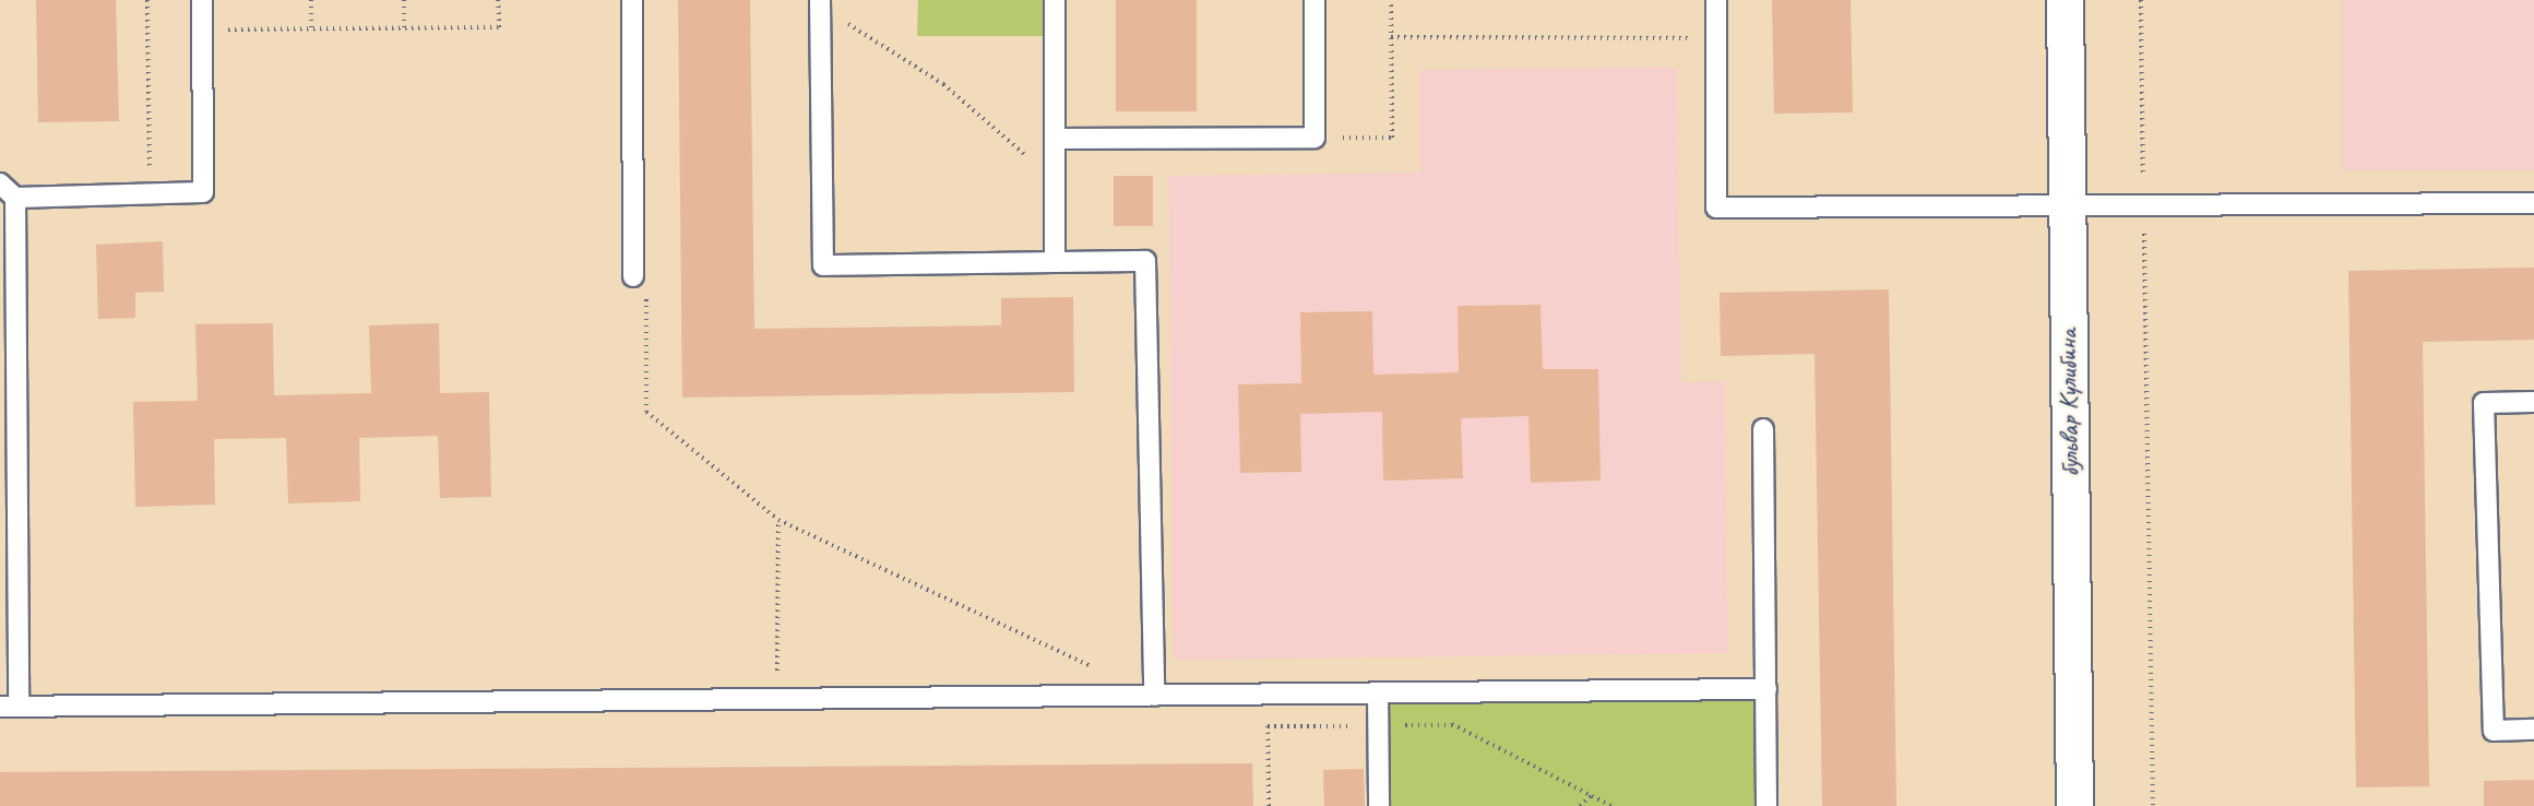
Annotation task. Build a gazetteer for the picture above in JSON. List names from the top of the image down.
{
  "streets": {
    "street": ["бульвар Кулибина"]
  }
}
